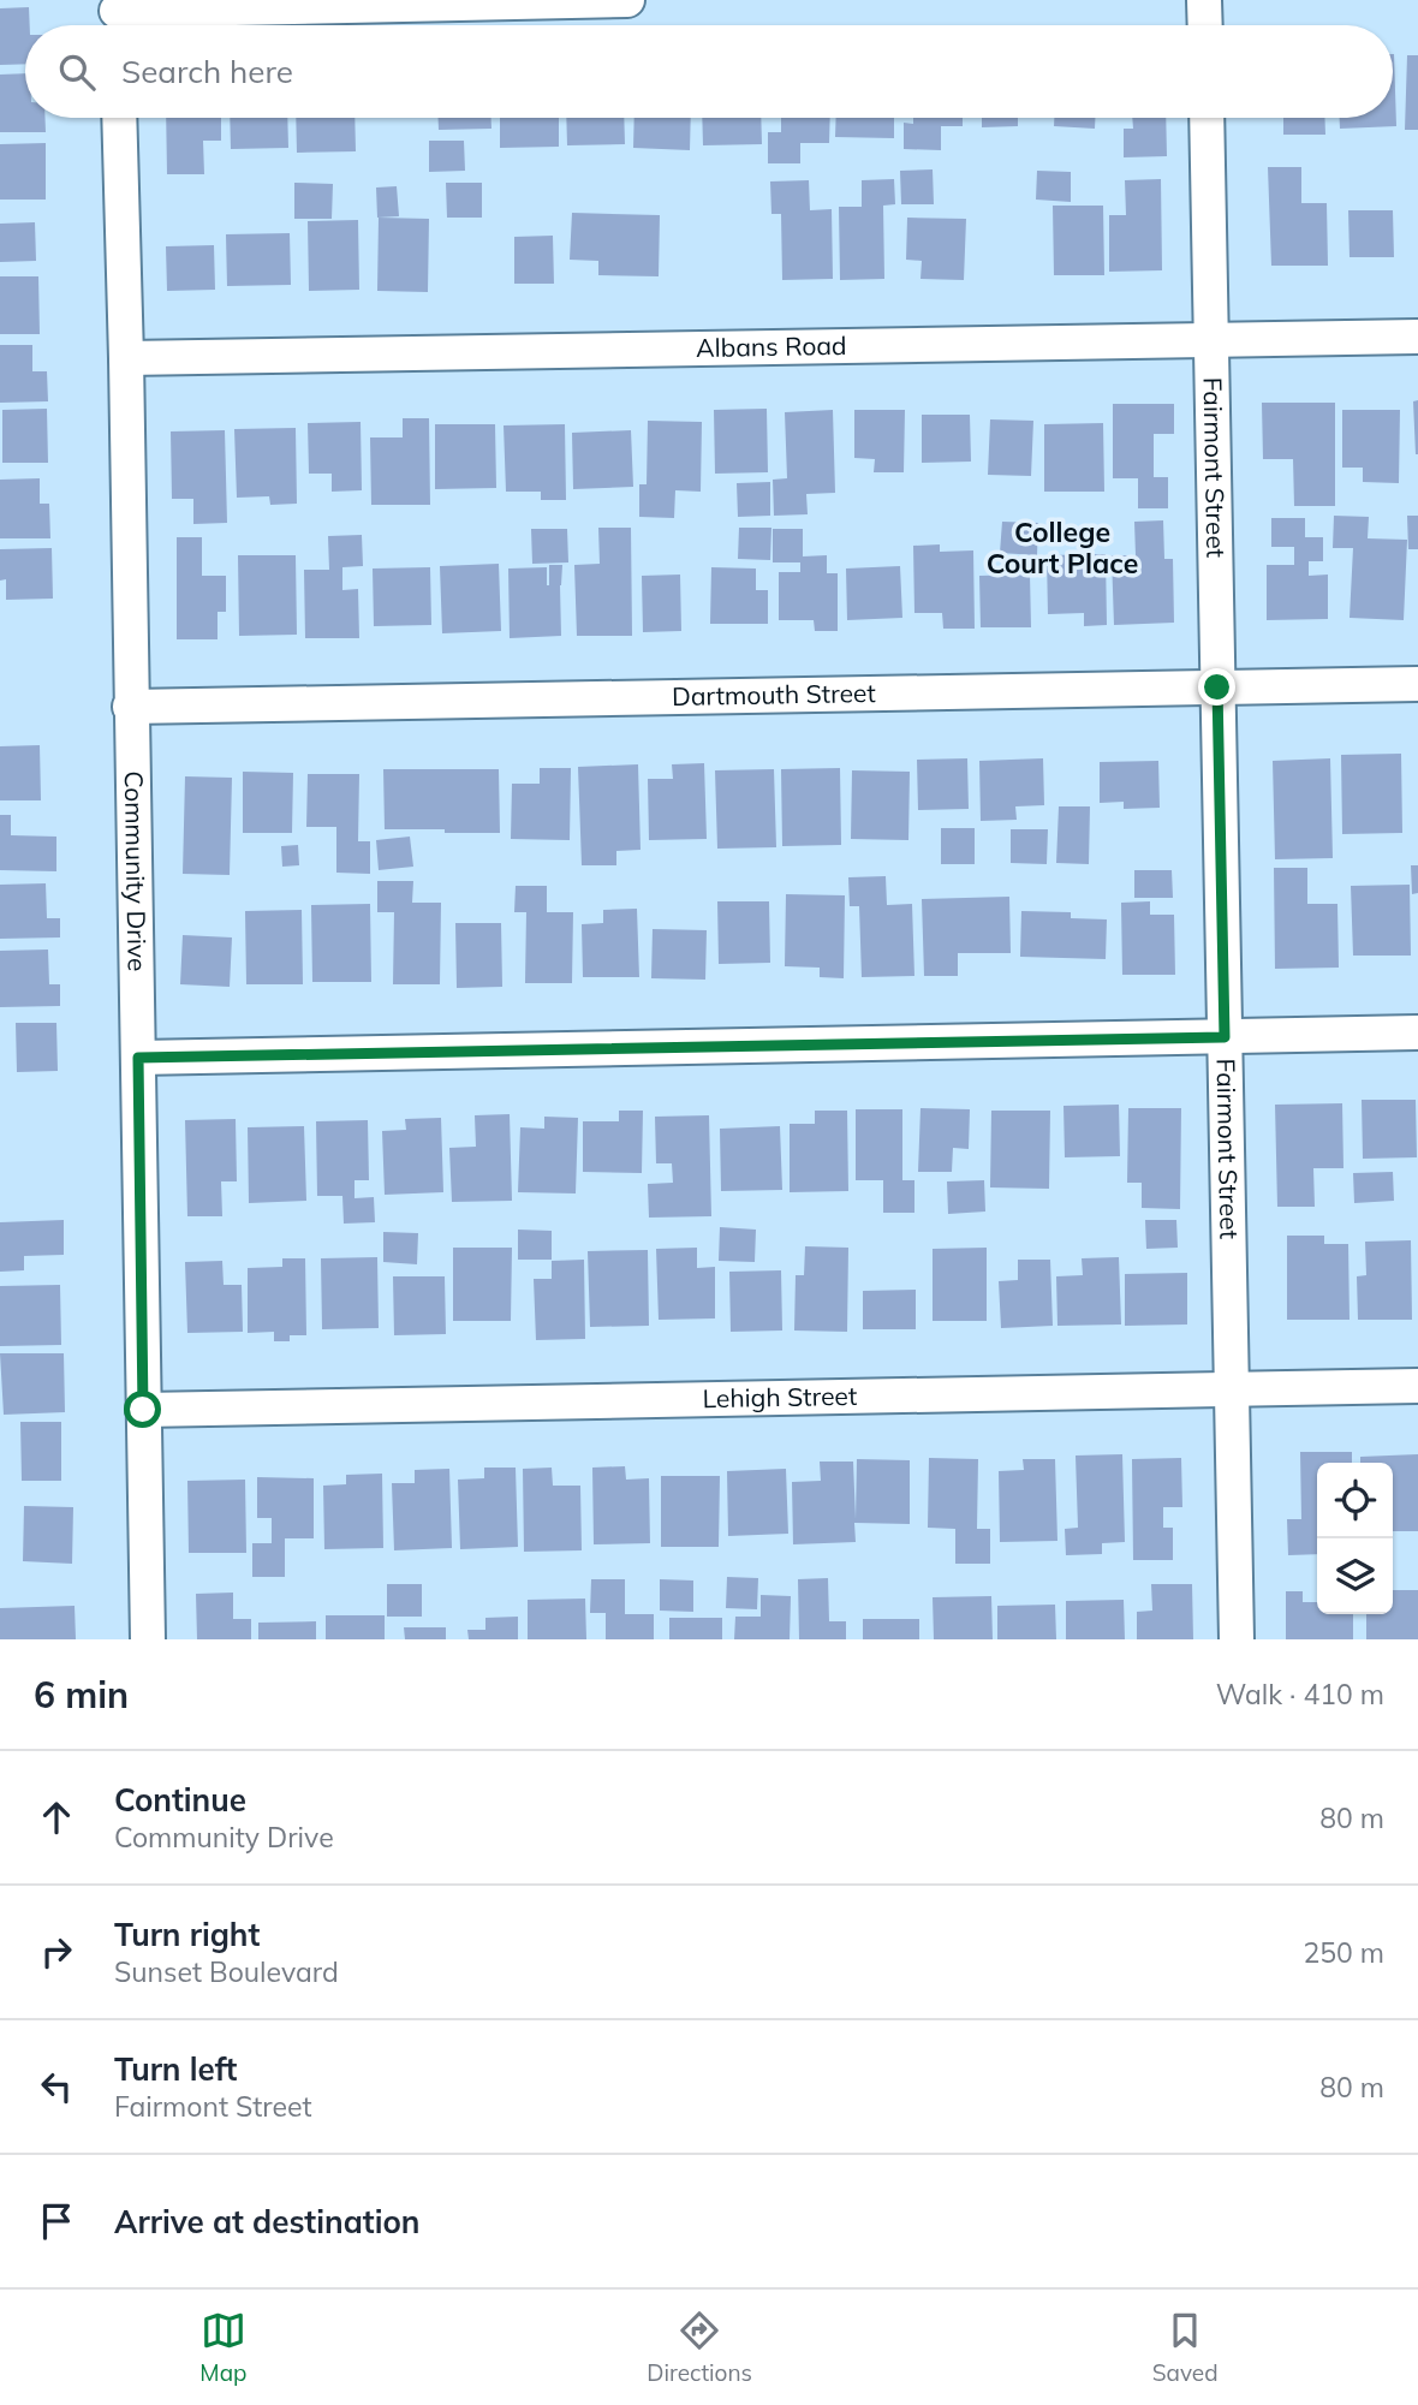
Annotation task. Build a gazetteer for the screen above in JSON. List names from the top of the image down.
{
  "streets": {
    "street": [
      "Albans Road",
      "Fairmont Street",
      "Dartmouth Street",
      "Community Drive",
      "Lehigh Street"
    ]
  },
  "crossings": [
    ["Albans Road", "Fairmont Street"],
    ["Albans Road", "Community Drive"],
    ["Fairmont Street", "Dartmouth Street"],
    ["Fairmont Street", "Lehigh Street"],
    ["Dartmouth Street", "Community Drive"],
    ["Community Drive", "Lehigh Street"]
  ],
  "districts": ["College Court Place"],
  "page": {
    "search": "Search here",
    "heading": ["6 min", "Walk · 410 m"],
    "list": [
      ["Continue", "Community Drive", "80 m"],
      ["Turn right", "Sunset Boulevard", "250 m"],
      ["Turn left", "Fairmont Street", "80 m"],
      "Arrive at destination"
    ],
    "nav": ["Map", "Directions", "Saved"]
  }
}
